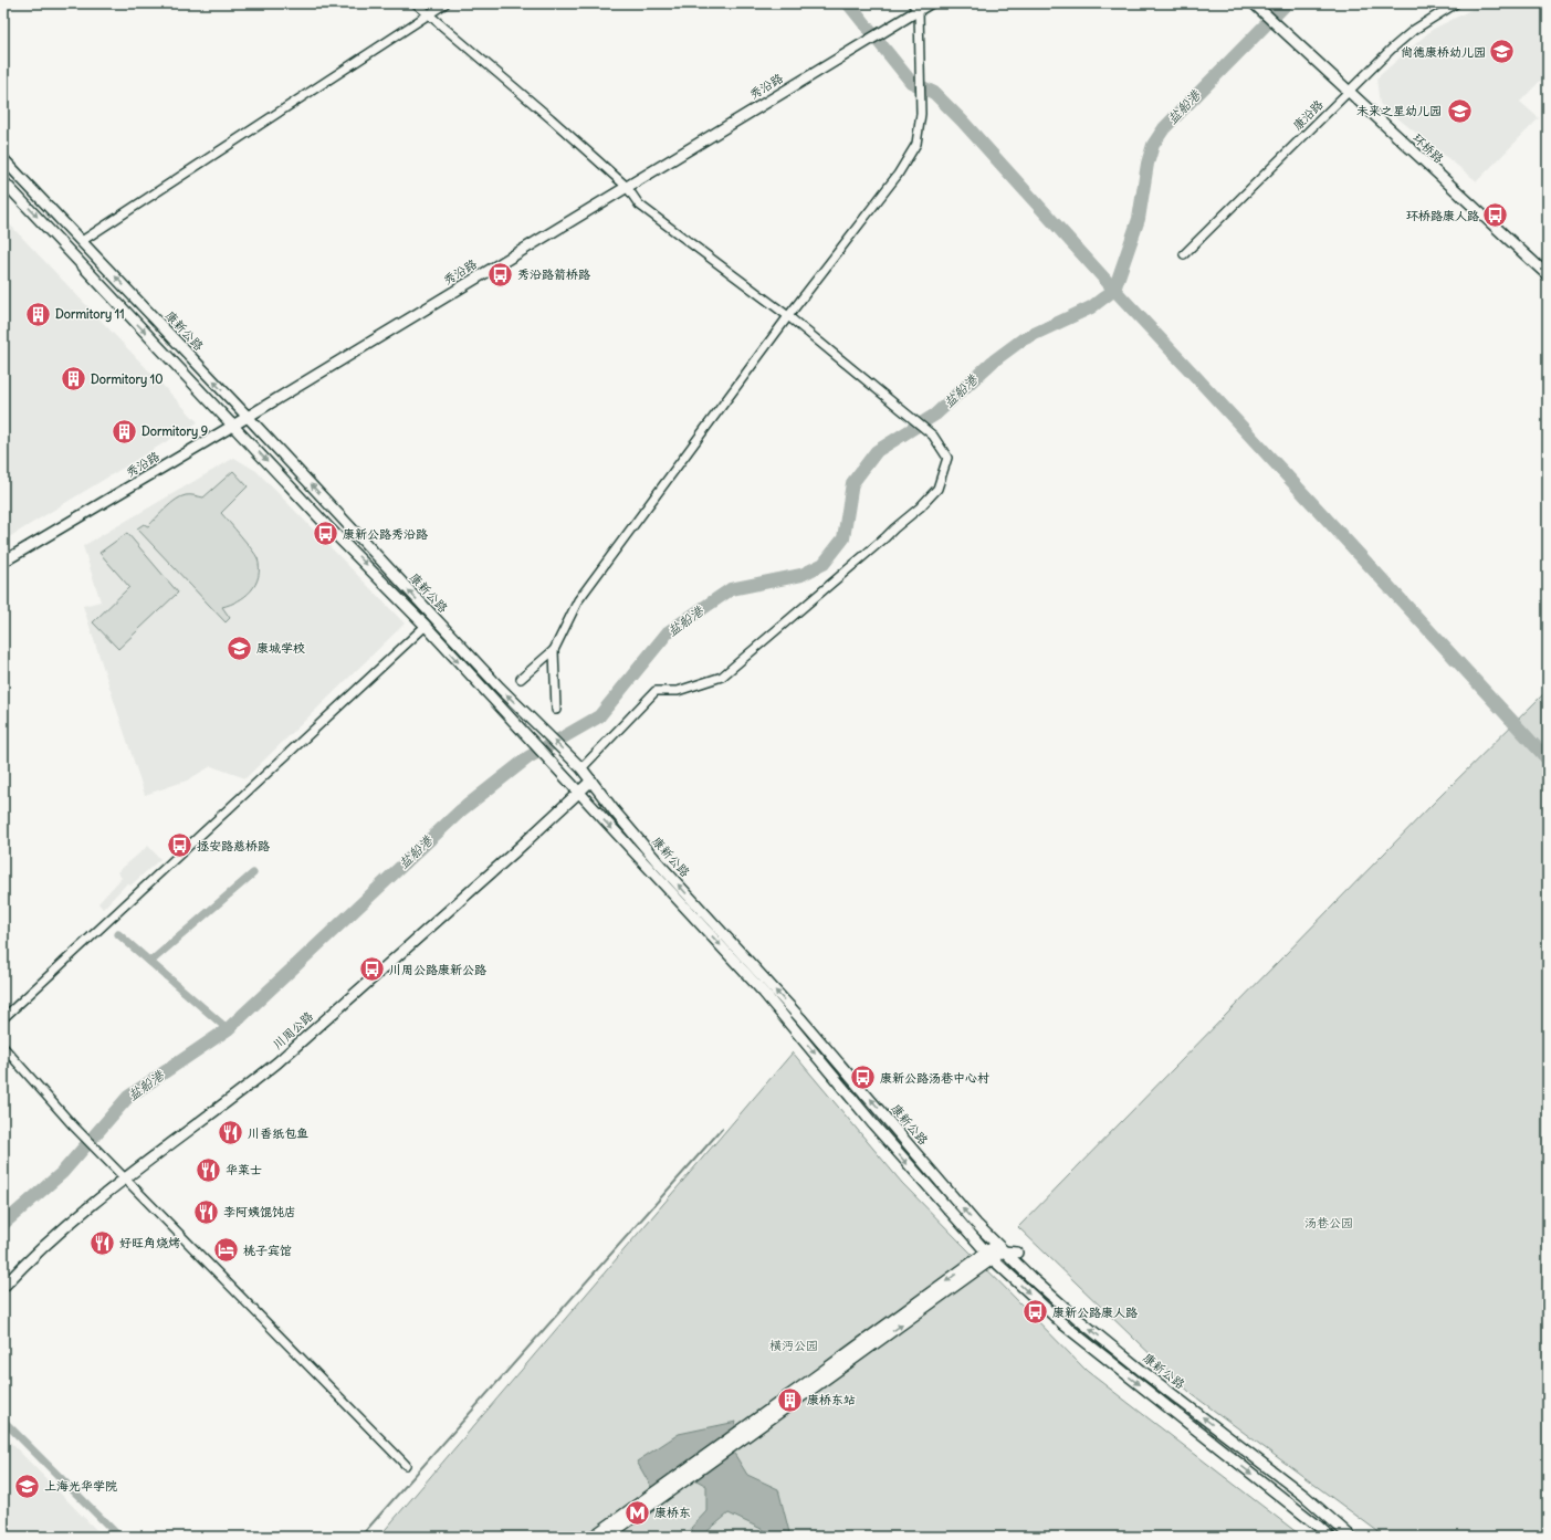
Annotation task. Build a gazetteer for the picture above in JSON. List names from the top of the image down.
{
  "streets": {
    "main road": [
      "秀沿路",
      "环桥路",
      "康新公路",
      "川周公路"
    ],
    "street": ["康沿路"]
  },
  "crossings": [
    ["秀沿路", "康新公路"],
    ["康沿路", "环桥路"],
    ["康新公路", "川周公路"]
  ],
  "water": ["盐船港"],
  "parks": ["汤巷公园", "横沔公园"],
  "places": {
    "school or university": [
      "尚德康桥幼儿园",
      "未来之星幼儿园",
      "康城学校",
      "上海光华学院"
    ],
    "bus stop": [
      "环桥路康人路",
      "秀沿路箭桥路",
      "康新公路秀沿路",
      "拯安路慈桥路",
      "川周公路康新公路",
      "康新公路汤巷中心村",
      "康新公路康人路"
    ],
    "building": [
      "Dormitory 11",
      "Dormitory 10",
      "Dormitory 9",
      "康桥东站"
    ],
    "restaurant": [
      "川香纸包鱼",
      "华莱士",
      "李阿姨馄饨店",
      "好旺角烧烤"
    ],
    "hotel": ["桃子宾馆"],
    "metro station": ["康桥东"]
  }
}
